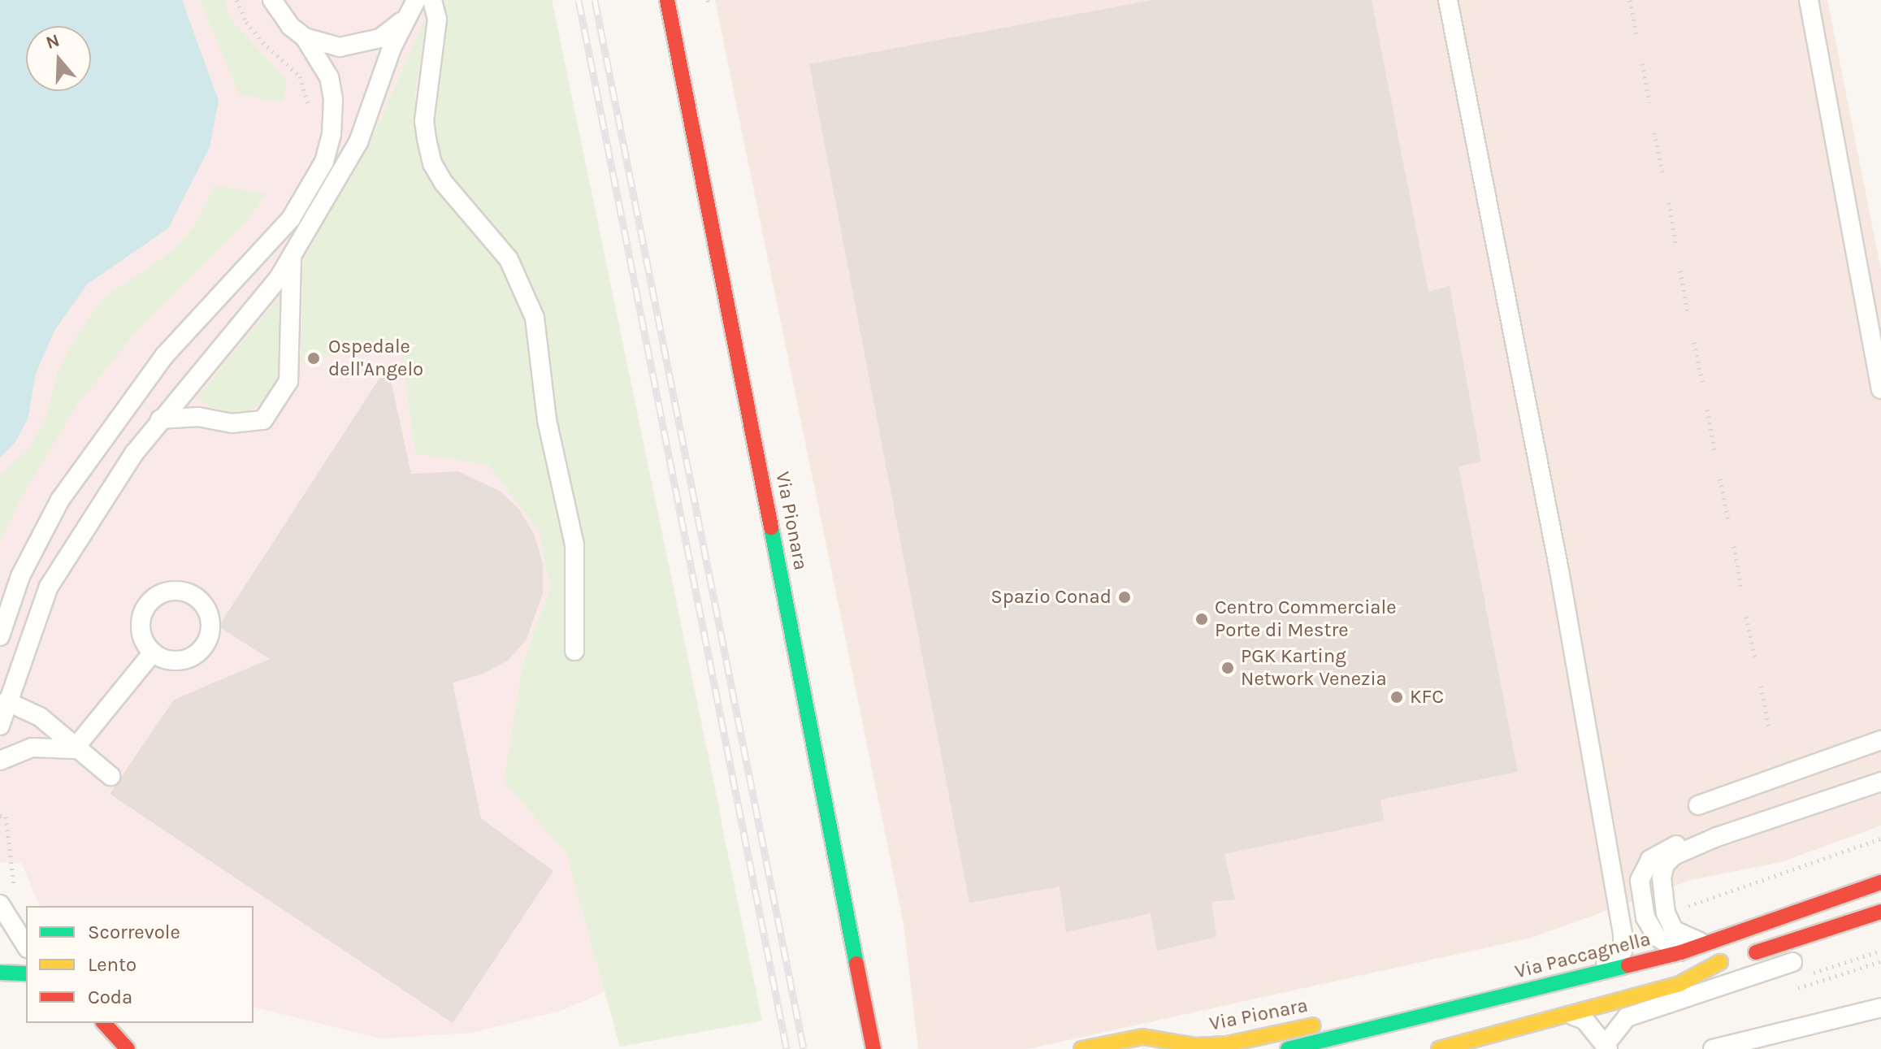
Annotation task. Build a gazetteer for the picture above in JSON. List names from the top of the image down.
{
  "streets": {
    "street": ["Via Pionara", "Via Paccagnella"]
  },
  "crossings": [
    ["Via Pionara", "Via Paccagnella"]
  ],
  "places": [
    "Ospedale dell'Angelo",
    "Spazio Conad",
    "Centro Commerciale Porte di Mestre",
    "PGK Karting Network Venezia",
    "KFC"
  ],
  "legend": ["Scorrevole", "Lento", "Coda"],
  "north": "top"
}
